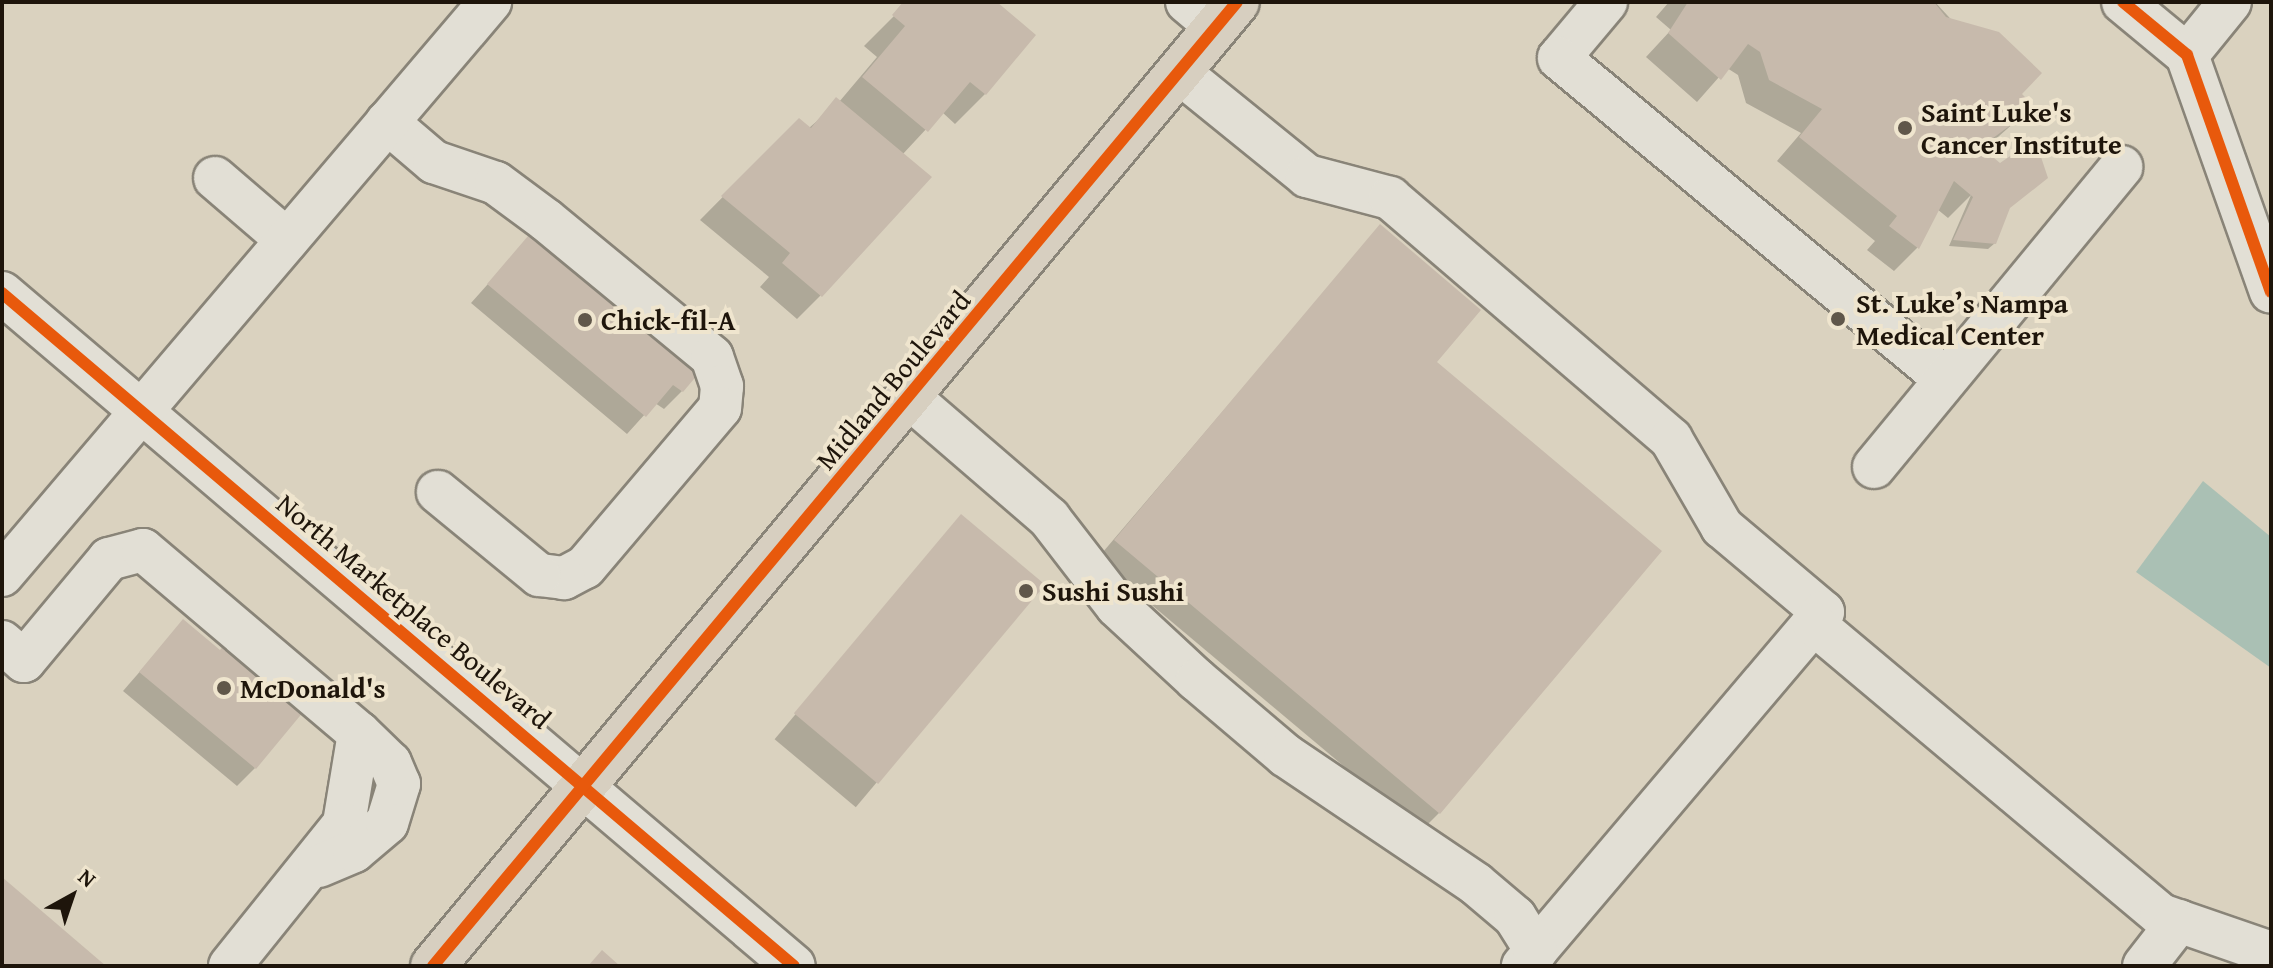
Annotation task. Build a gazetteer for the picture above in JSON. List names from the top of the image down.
{
  "streets": {
    "main road": ["Midland Boulevard"],
    "street": ["North Marketplace Boulevard"]
  },
  "crossings": [
    ["Midland Boulevard", "North Marketplace Boulevard"]
  ],
  "places": [
    "Saint Luke's Cancer Institute",
    "St. Luke’s Nampa Medical Center",
    "Chick-fil-A",
    "Sushi Sushi",
    "McDonald's"
  ],
  "north": "top right"
}
